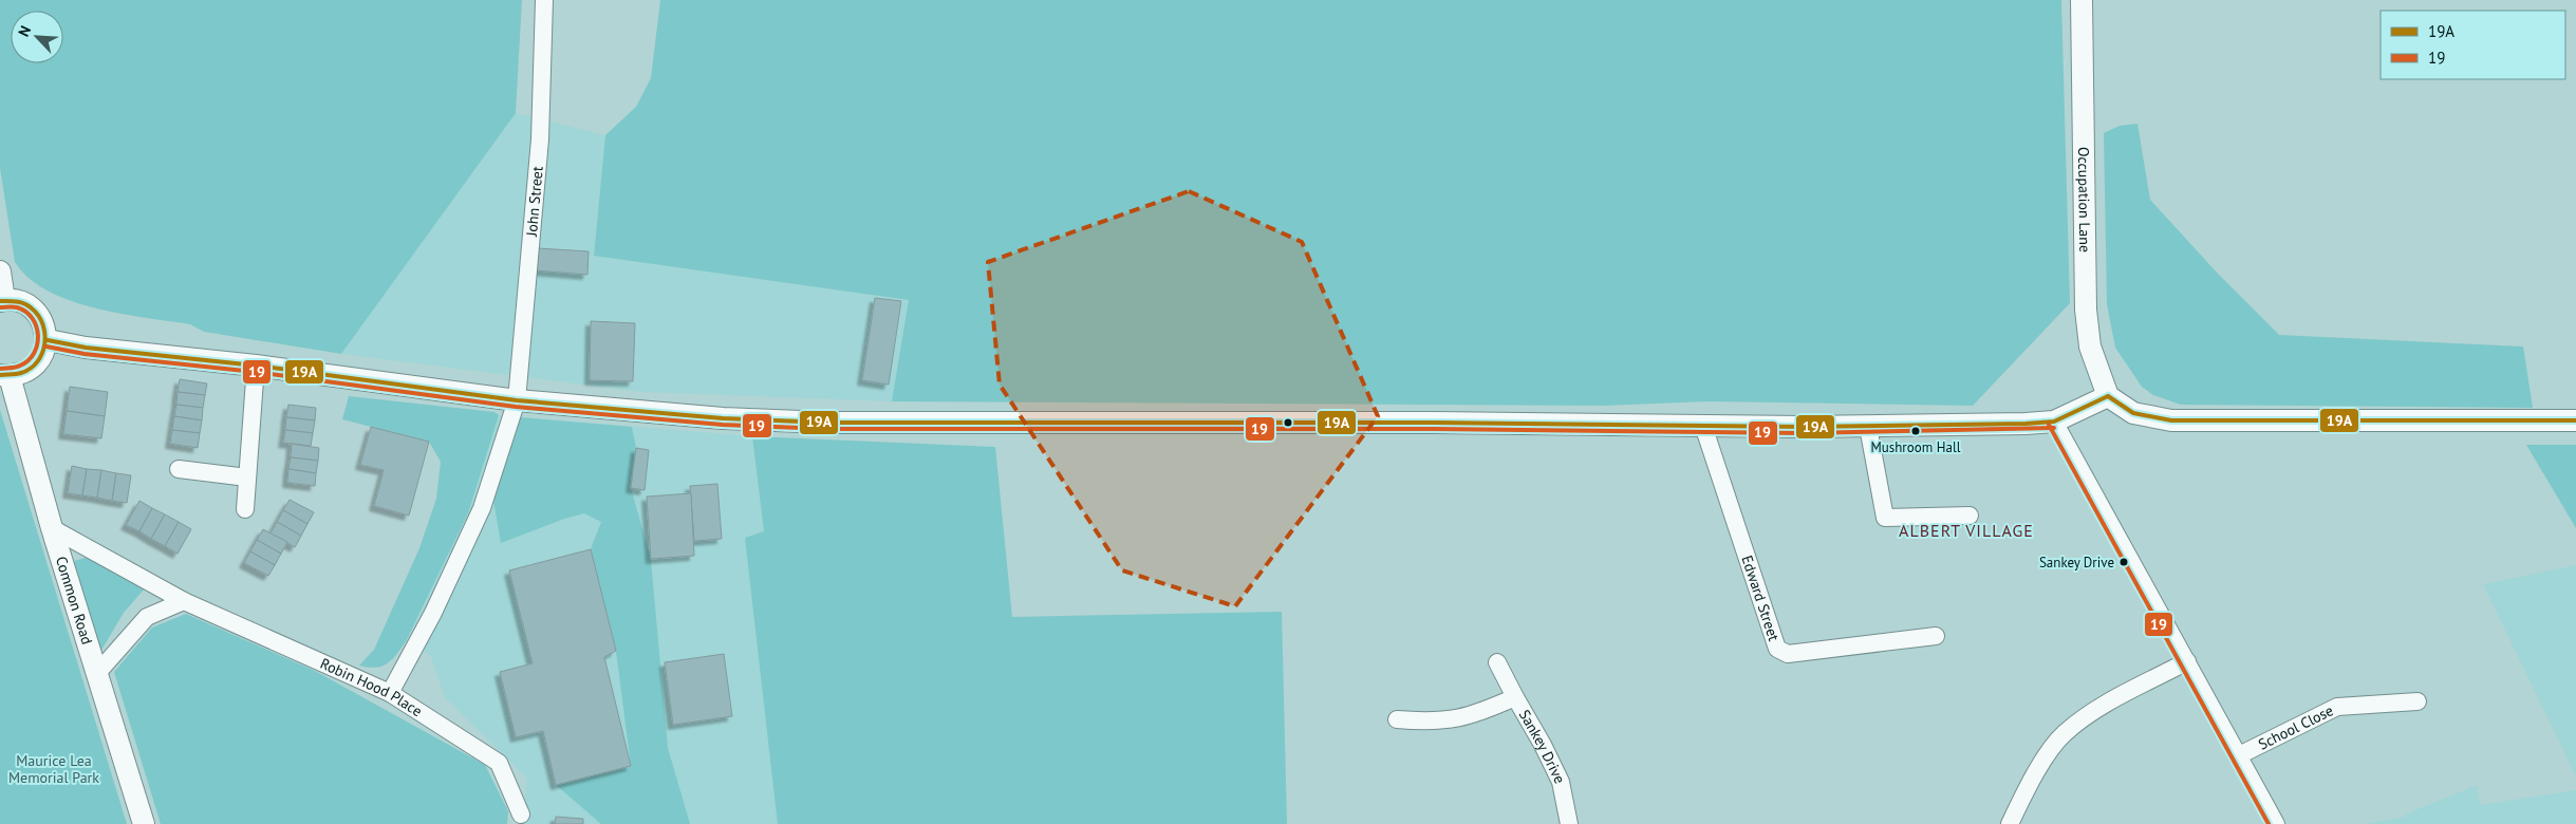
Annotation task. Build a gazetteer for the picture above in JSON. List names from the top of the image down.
{
  "streets": {
    "street": [
      "Occupation Lane",
      "John Street",
      "Edward Street",
      "Common Road",
      "Robin Hood Place",
      "School Close",
      "Sankey Drive"
    ]
  },
  "crossings": [
    ["John Street", "Robin Hood Place"],
    ["Common Road", "Robin Hood Place"]
  ],
  "districts": ["ALBERT VILLAGE"],
  "parks": ["Maurice Lea Memorial Park"],
  "places": ["Mushroom Hall", "Sankey Drive"],
  "lines": ["transit line 19A", "transit line 19"],
  "legend": ["19A", "19"],
  "north": "top left"
}
